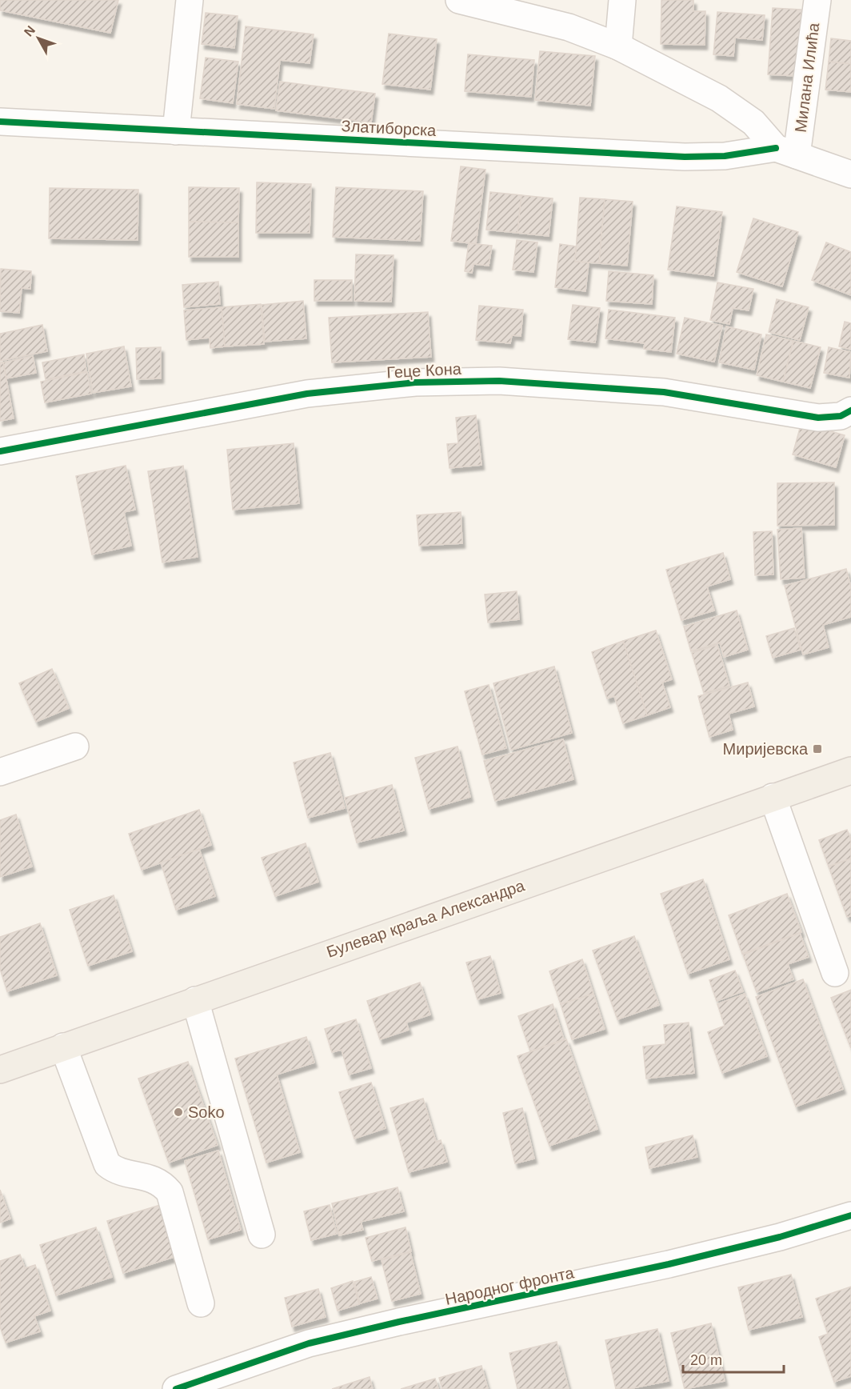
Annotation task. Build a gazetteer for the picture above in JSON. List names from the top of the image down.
{
  "streets": {
    "main road": ["Булевар краља Александра"],
    "street": [
      "Милана Илића",
      "Златиборска",
      "Геце Кона",
      "Народног фронта"
    ]
  },
  "crossings": [
    ["Милана Илића", "Златиборска"]
  ],
  "places": {
    "transit": ["Миријевска"],
    "other": ["Soko"]
  },
  "scale_bar": "20 m",
  "north": "top left"
}
